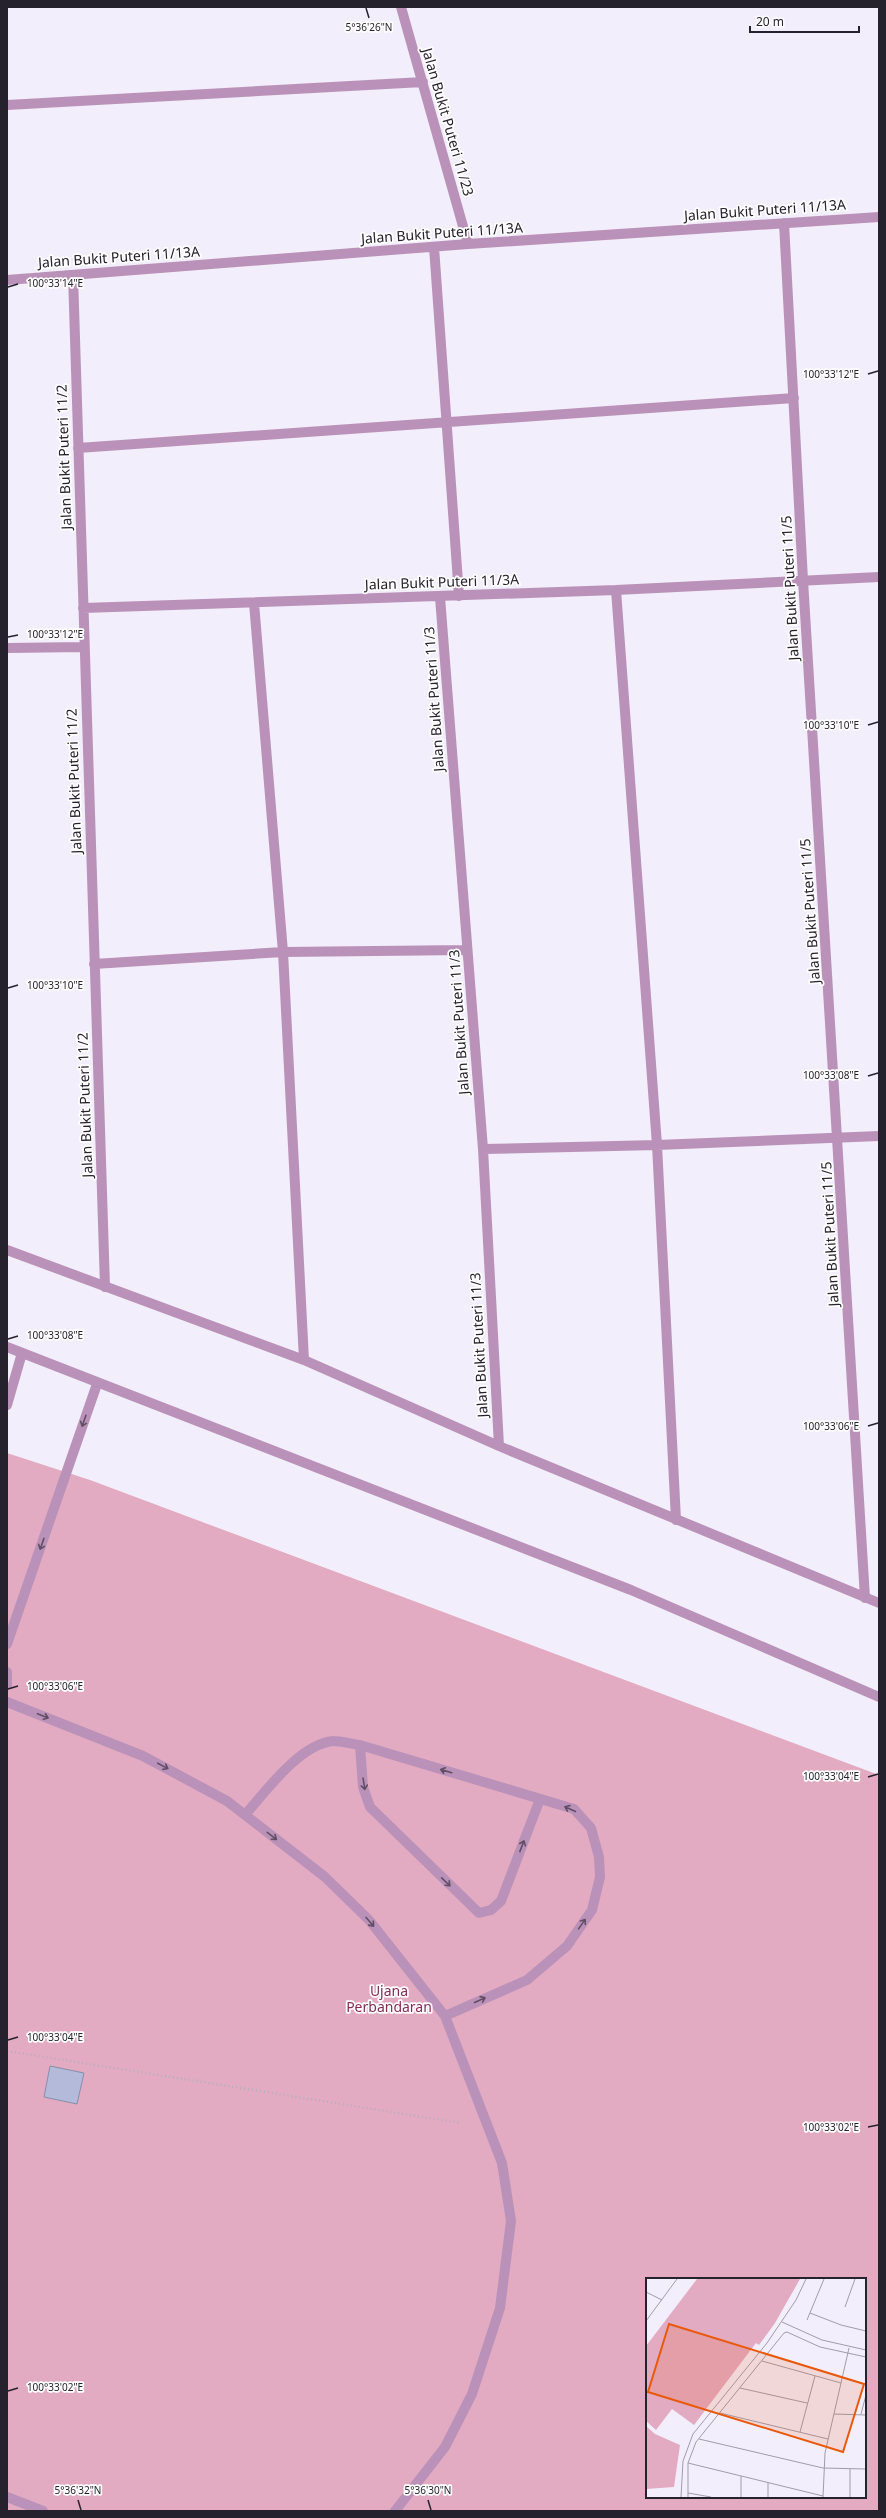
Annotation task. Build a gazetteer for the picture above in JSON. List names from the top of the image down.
{
  "streets": {
    "street": [
      "Jalan Bukit Puteri 11/23",
      "Jalan Bukit Puteri 11/13A",
      "Jalan Bukit Puteri 11/2",
      "Jalan Bukit Puteri 11/3A",
      "Jalan Bukit Puteri 11/5",
      "Jalan Bukit Puteri 11/3"
    ]
  },
  "crossings": [
    ["Jalan Bukit Puteri 11/23", "Jalan Bukit Puteri 11/13A"],
    ["Jalan Bukit Puteri 11/13A", "Jalan Bukit Puteri 11/2"],
    ["Jalan Bukit Puteri 11/13A", "Jalan Bukit Puteri 11/5"],
    ["Jalan Bukit Puteri 11/2", "Jalan Bukit Puteri 11/3A"],
    ["Jalan Bukit Puteri 11/3A", "Jalan Bukit Puteri 11/5"],
    ["Jalan Bukit Puteri 11/3A", "Jalan Bukit Puteri 11/3"]
  ],
  "parks": ["Ujana Perbandaran"],
  "scale_bar": "20 m",
  "coordinates": [
    "5°36'26\"N",
    "100°33'14\"E",
    "100°33'12\"E",
    "100°33'10\"E",
    "100°33'08\"E",
    "100°33'06\"E",
    "100°33'04\"E",
    "100°33'02\"E",
    "5°36'32\"N",
    "5°36'30\"N"
  ]
}
